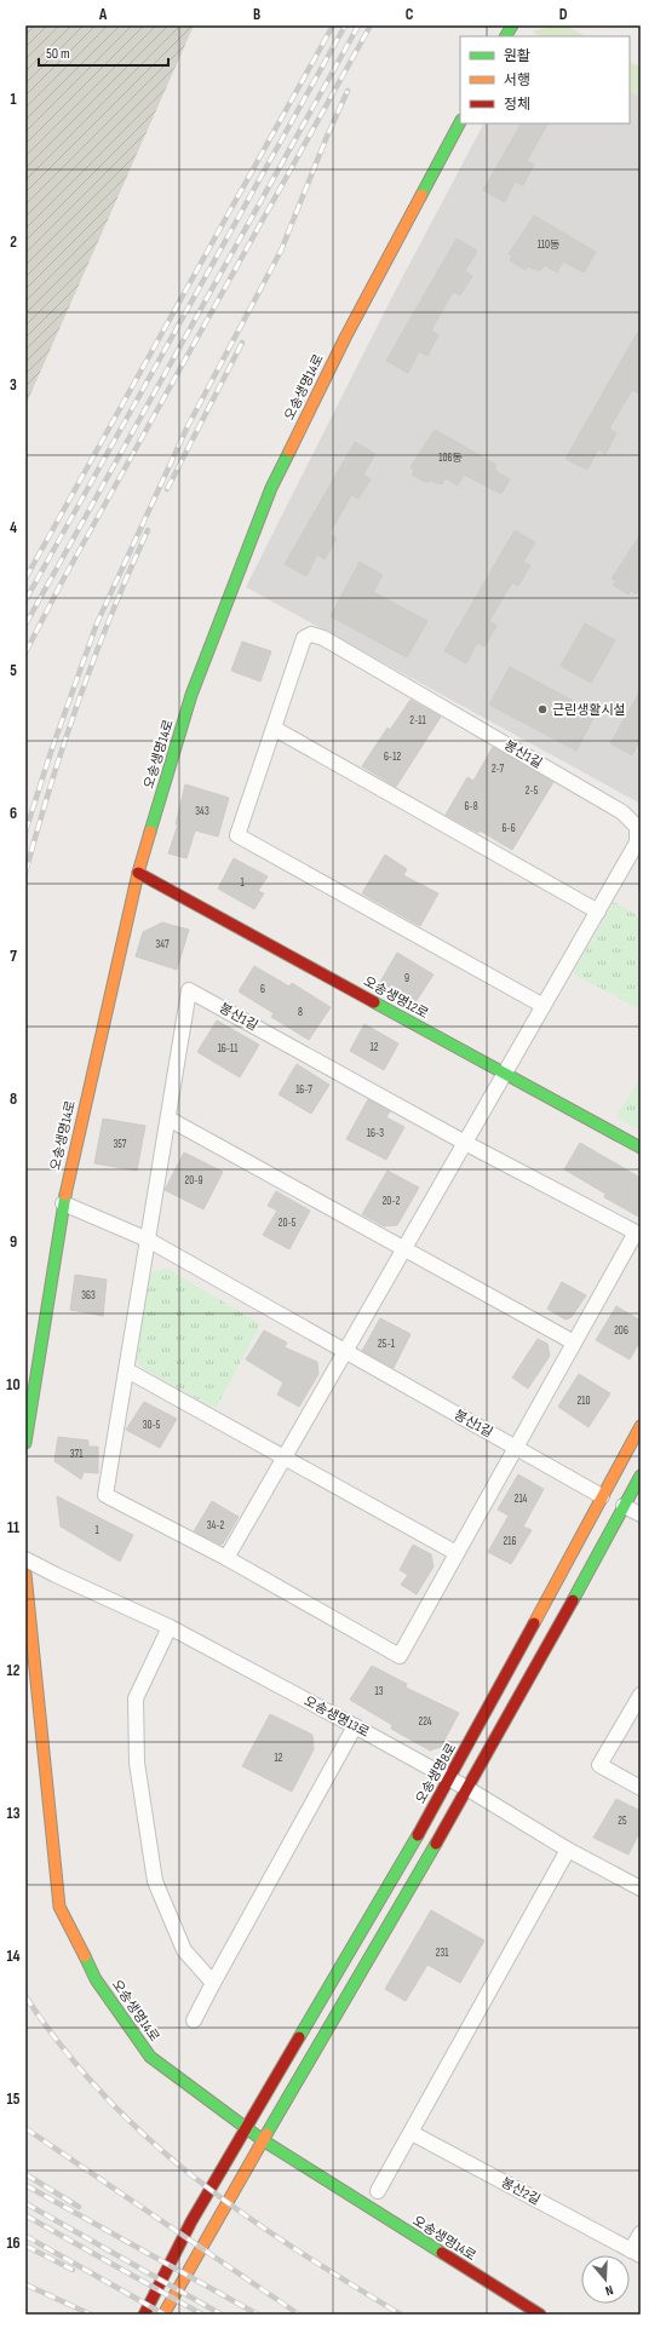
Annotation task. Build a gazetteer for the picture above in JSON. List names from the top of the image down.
{
  "streets": {
    "street": [
      "오송생명14로",
      "봉산1길",
      "오송생명12로",
      "오송생명13로",
      "오송생명8로",
      "봉산2길"
    ]
  },
  "crossings": [
    ["오송생명14로", "봉산1길"],
    ["오송생명14로", "오송생명12로"],
    ["오송생명14로", "오송생명8로"],
    ["봉산1길", "오송생명12로"],
    ["봉산1길", "오송생명8로"],
    ["오송생명13로", "오송생명8로"]
  ],
  "places": ["근린생활시설"],
  "house_numbers": [
    "110동",
    "106동",
    "2-11",
    "6-12",
    "2-7",
    "2-5",
    "6-8",
    "343",
    "6-6",
    "1",
    "347",
    "9",
    "6",
    "8",
    "12",
    "16-11",
    "16-7",
    "16-3",
    "357",
    "20-9",
    "20-2",
    "20-5",
    "363",
    "206",
    "25-1",
    "210",
    "30-5",
    "371",
    "214",
    "34-2",
    "1",
    "216",
    "13",
    "224",
    "12",
    "25",
    "231"
  ],
  "legend": ["원활", "서행", "정체"],
  "scale_bar": "50 m",
  "north": "bottom",
  "grid": {
    "columns": [
      "A",
      "B",
      "C",
      "D"
    ],
    "rows": [
      "1",
      "2",
      "3",
      "4",
      "5",
      "6",
      "7",
      "8",
      "9",
      "10",
      "11",
      "12",
      "13",
      "14",
      "15",
      "16"
    ]
  }
}
